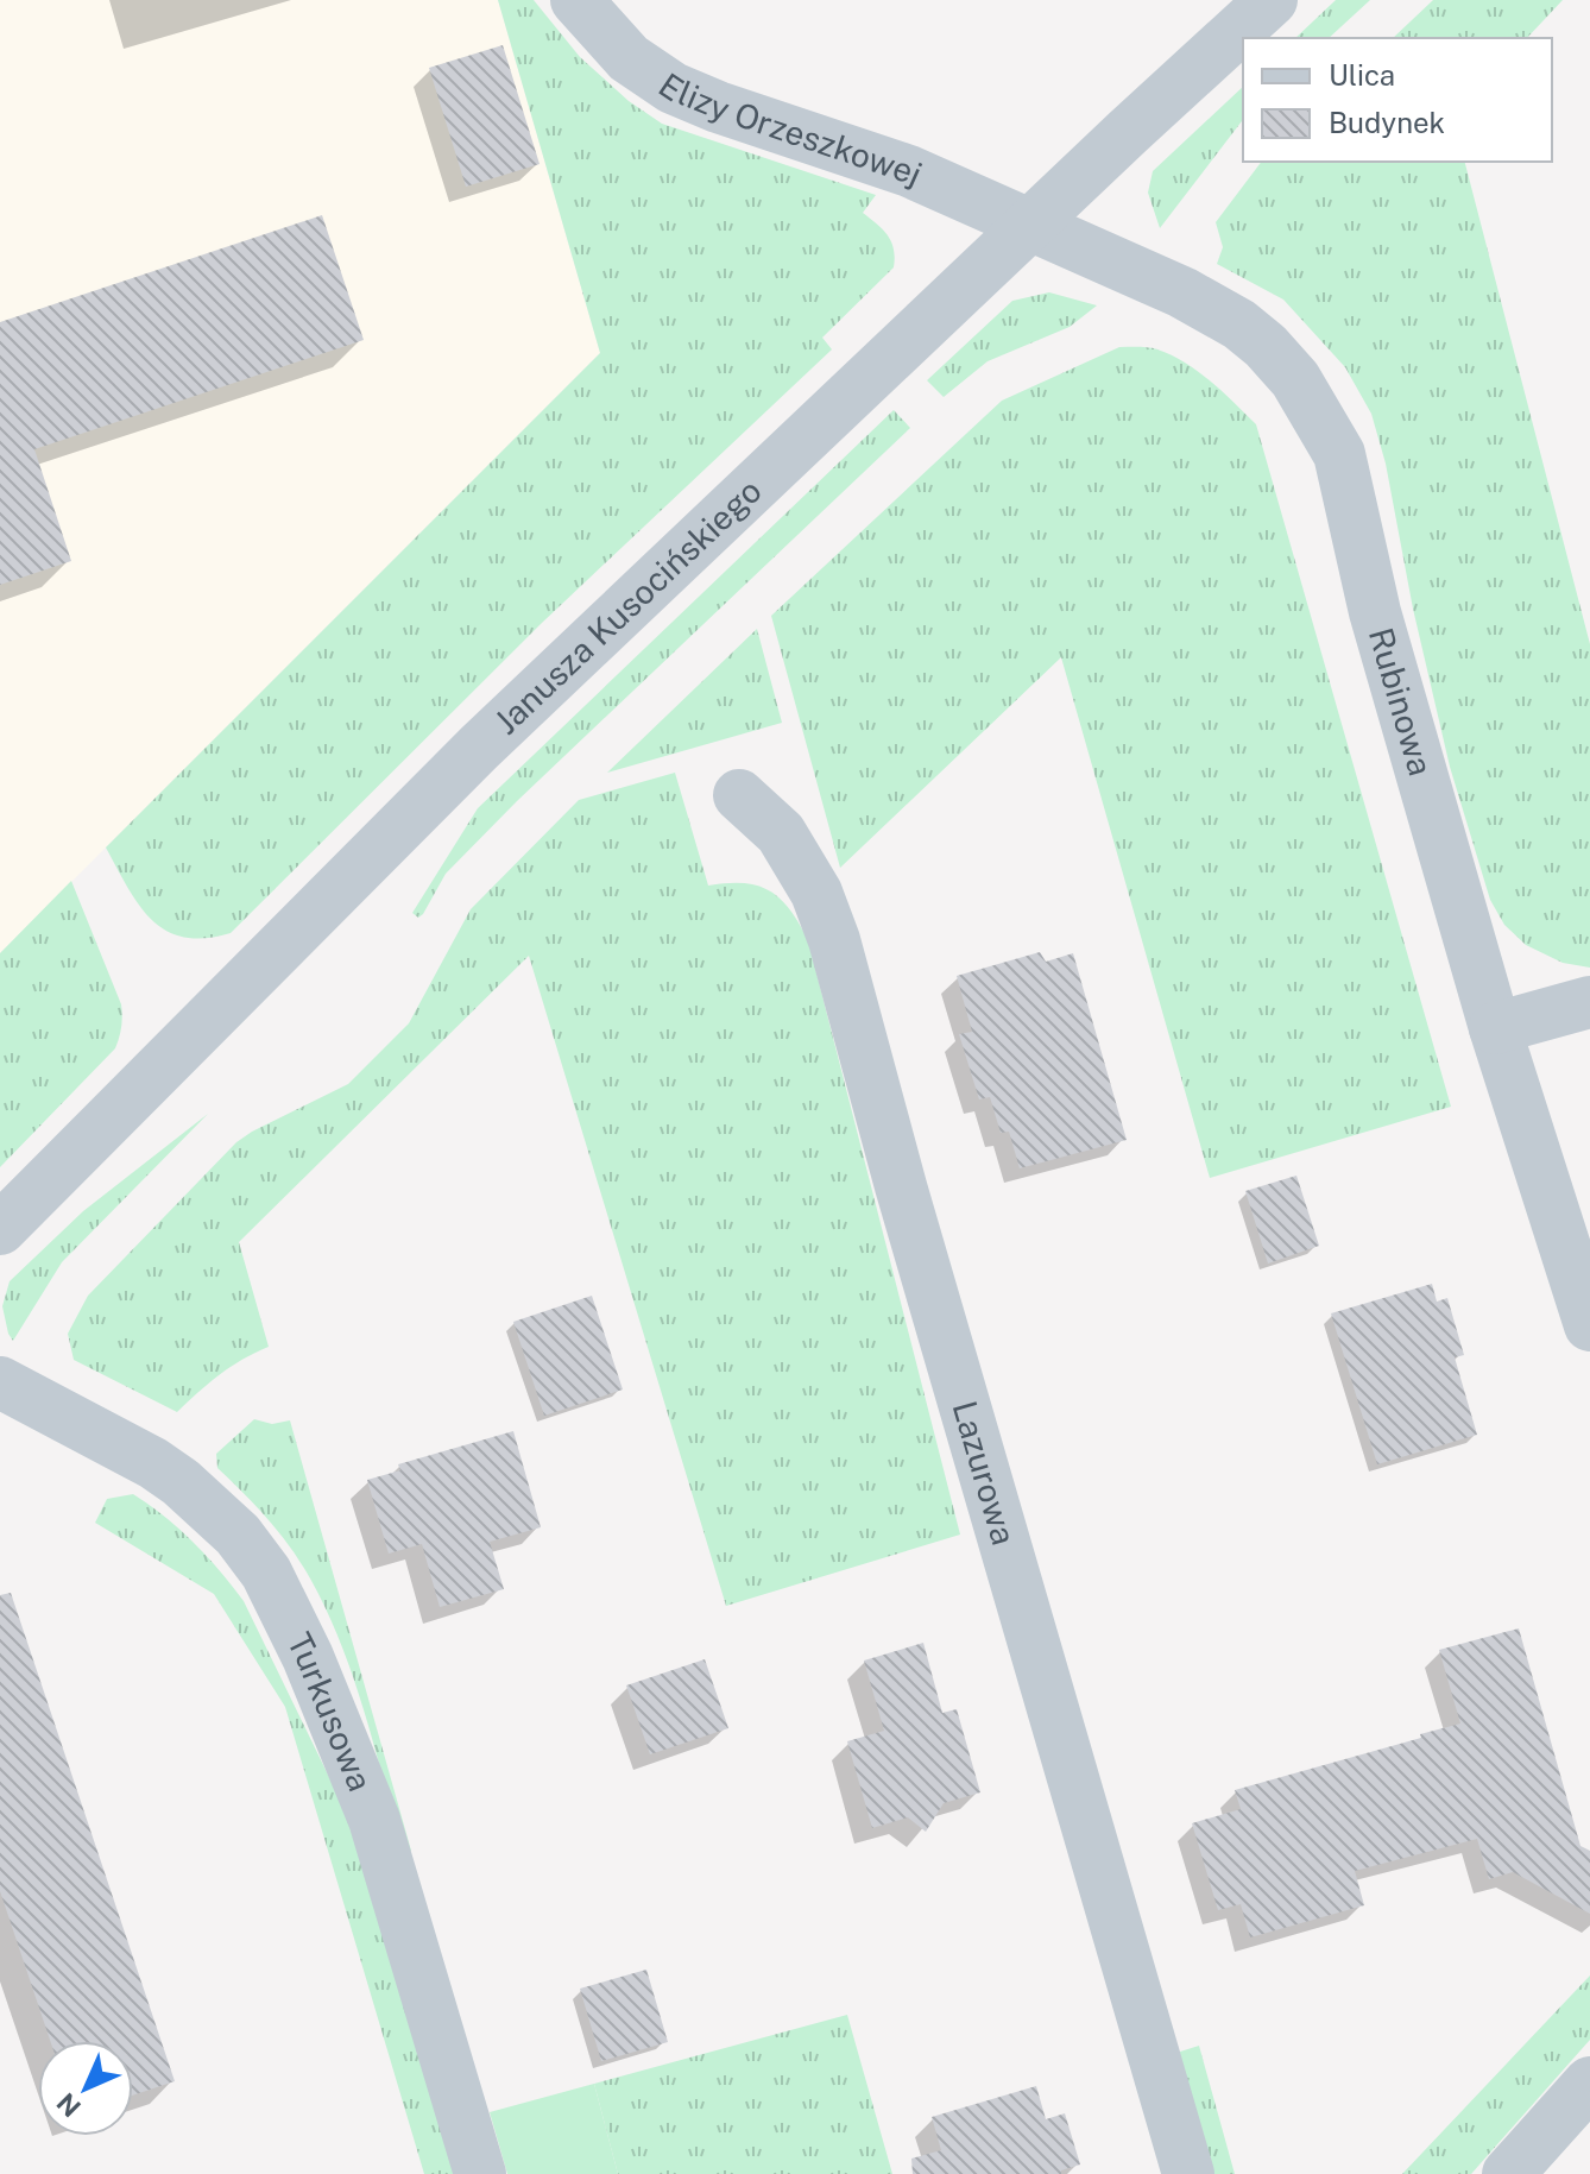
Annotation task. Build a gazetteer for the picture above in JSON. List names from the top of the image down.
{
  "streets": {
    "street": [
      "Elizy Orzeszkowej",
      "Janusza Kusocińskiego",
      "Rubinowa",
      "Lazurowa",
      "Turkusowa"
    ]
  },
  "crossings": [
    ["Elizy Orzeszkowej", "Janusza Kusocińskiego"],
    ["Elizy Orzeszkowej", "Rubinowa"],
    ["Janusza Kusocińskiego", "Rubinowa"]
  ],
  "legend": ["Ulica", "Budynek"],
  "north": "bottom left"
}
